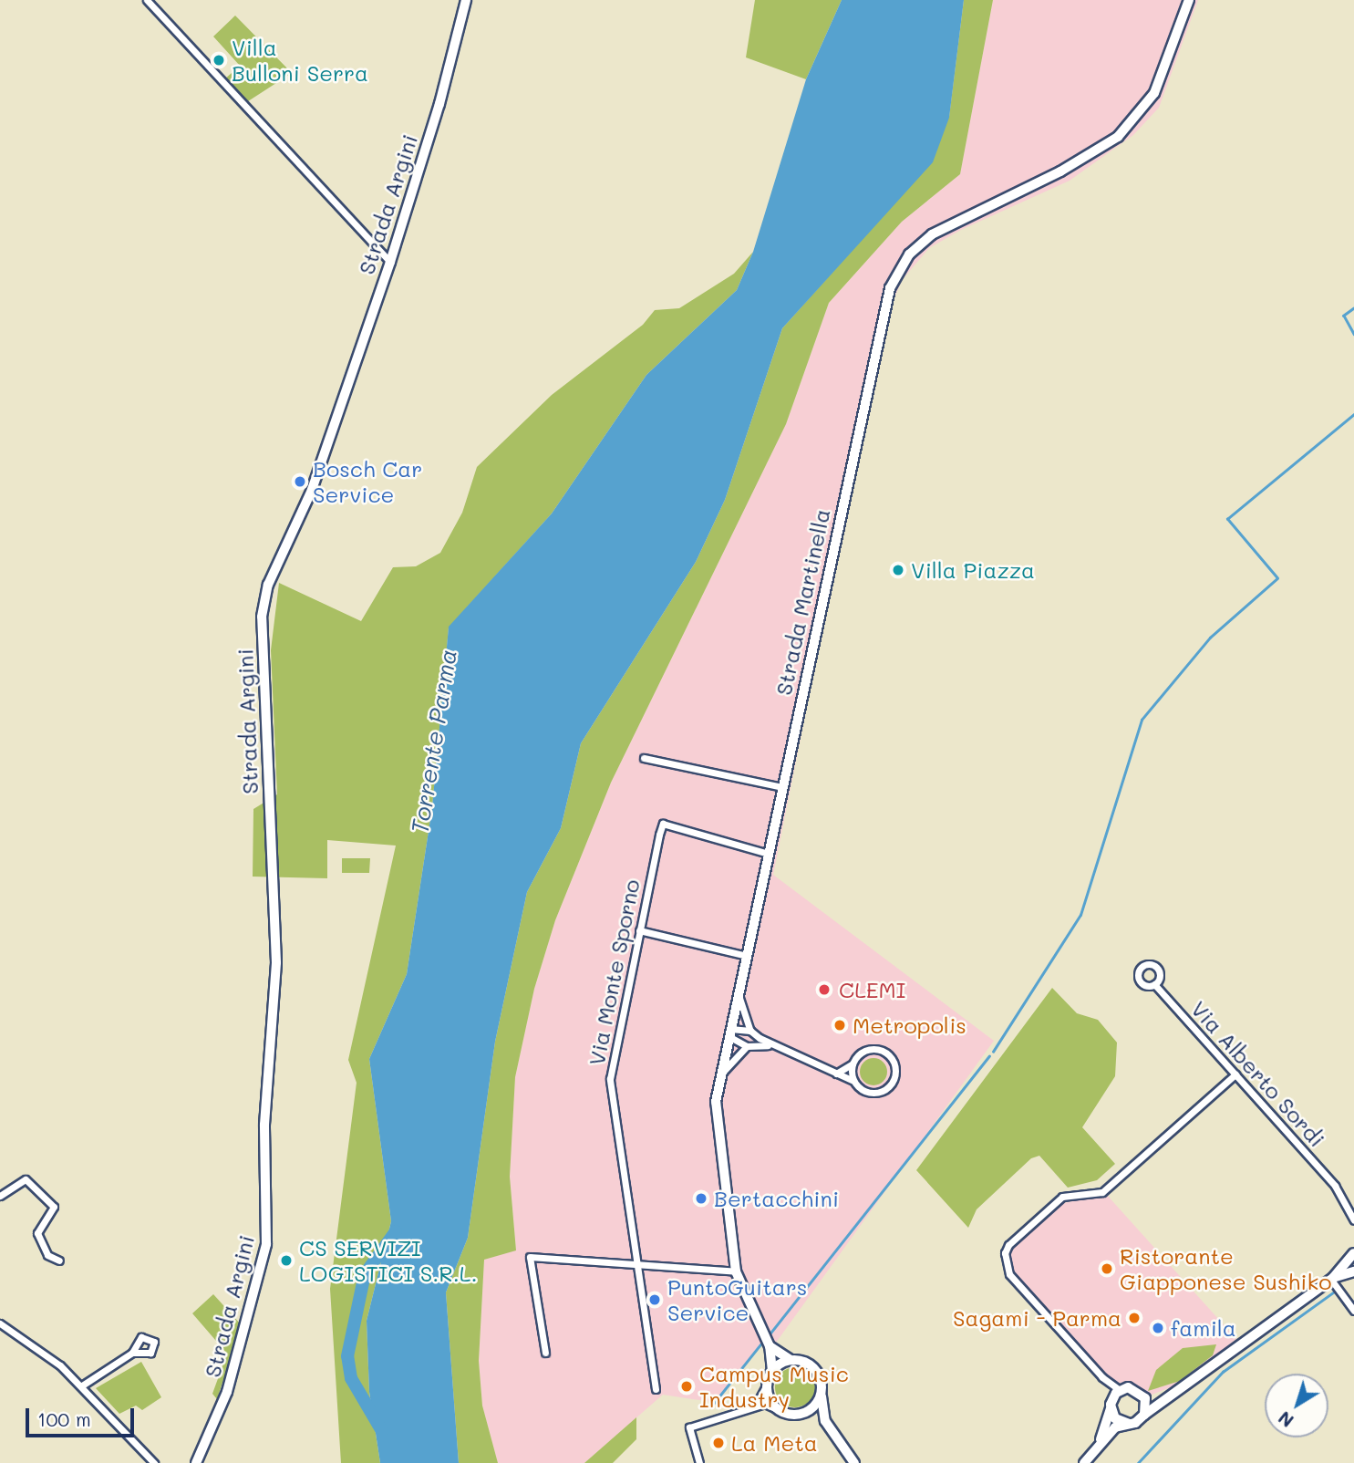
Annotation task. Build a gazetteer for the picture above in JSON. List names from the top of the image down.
{
  "streets": {
    "street": [
      "Strada Argini",
      "Strada Martinella",
      "Via Monte Sporno",
      "Via Alberto Sordi"
    ]
  },
  "crossings": [
    ["Strada Martinella", "Via Monte Sporno"]
  ],
  "water": ["Torrente Parma"],
  "places": [
    "Villa Bulloni Serra",
    "Bosch Car Service",
    "Villa Piazza",
    "CLEMI",
    "Metropolis",
    "Bertacchini",
    "CS SERVIZI LOGISTICI S.R.L.",
    "Ristorante Giapponese Sushiko",
    "PuntoGuitars Service",
    "Sagami - Parma",
    "famila",
    "Campus Music Industry",
    "La Meta"
  ],
  "scale_bar": "100 m",
  "north": "bottom left"
}
